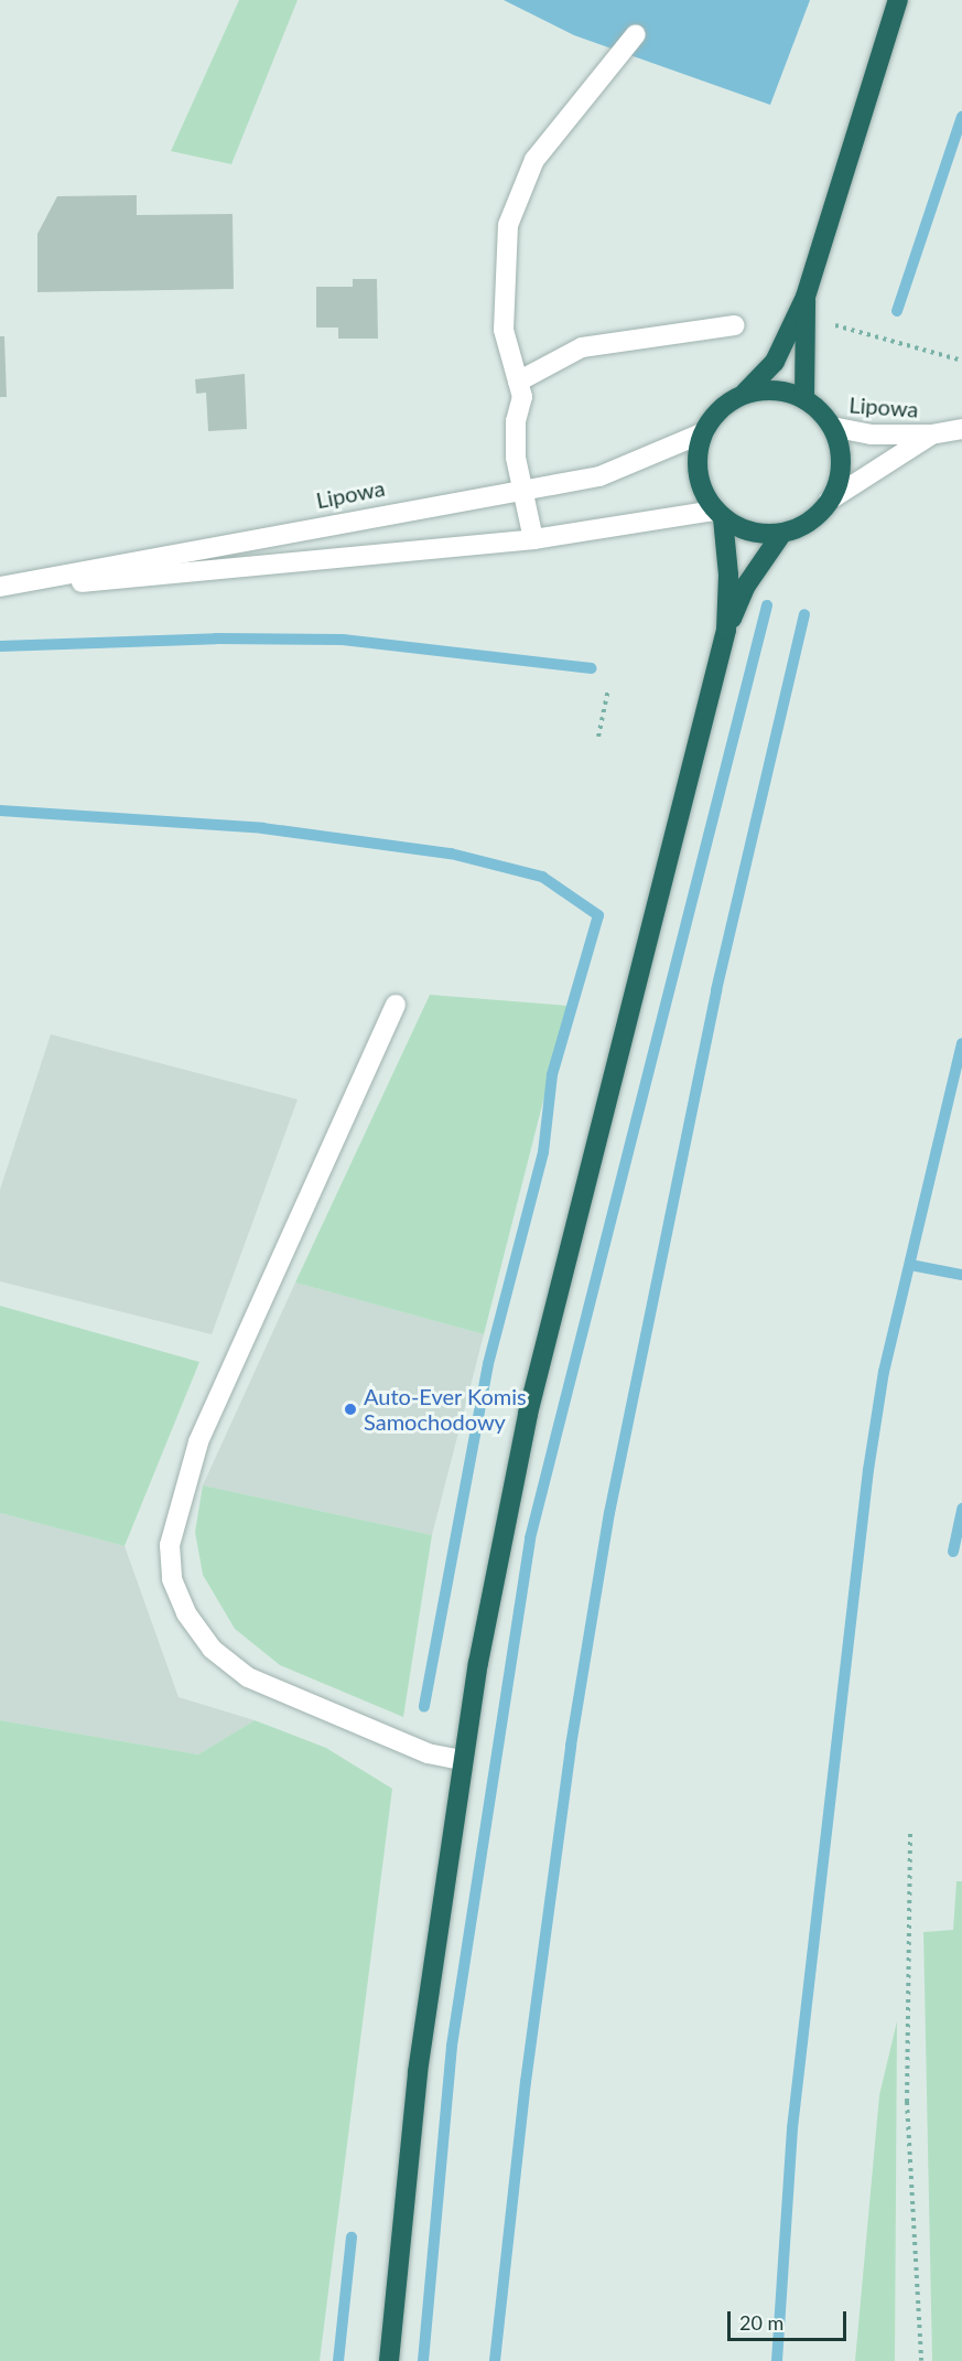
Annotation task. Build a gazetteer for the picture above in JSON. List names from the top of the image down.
{
  "streets": {
    "highway": ["Lipowa"]
  },
  "places": ["Auto-Ever Komis Samochodowy"],
  "scale_bar": "20 m"
}
